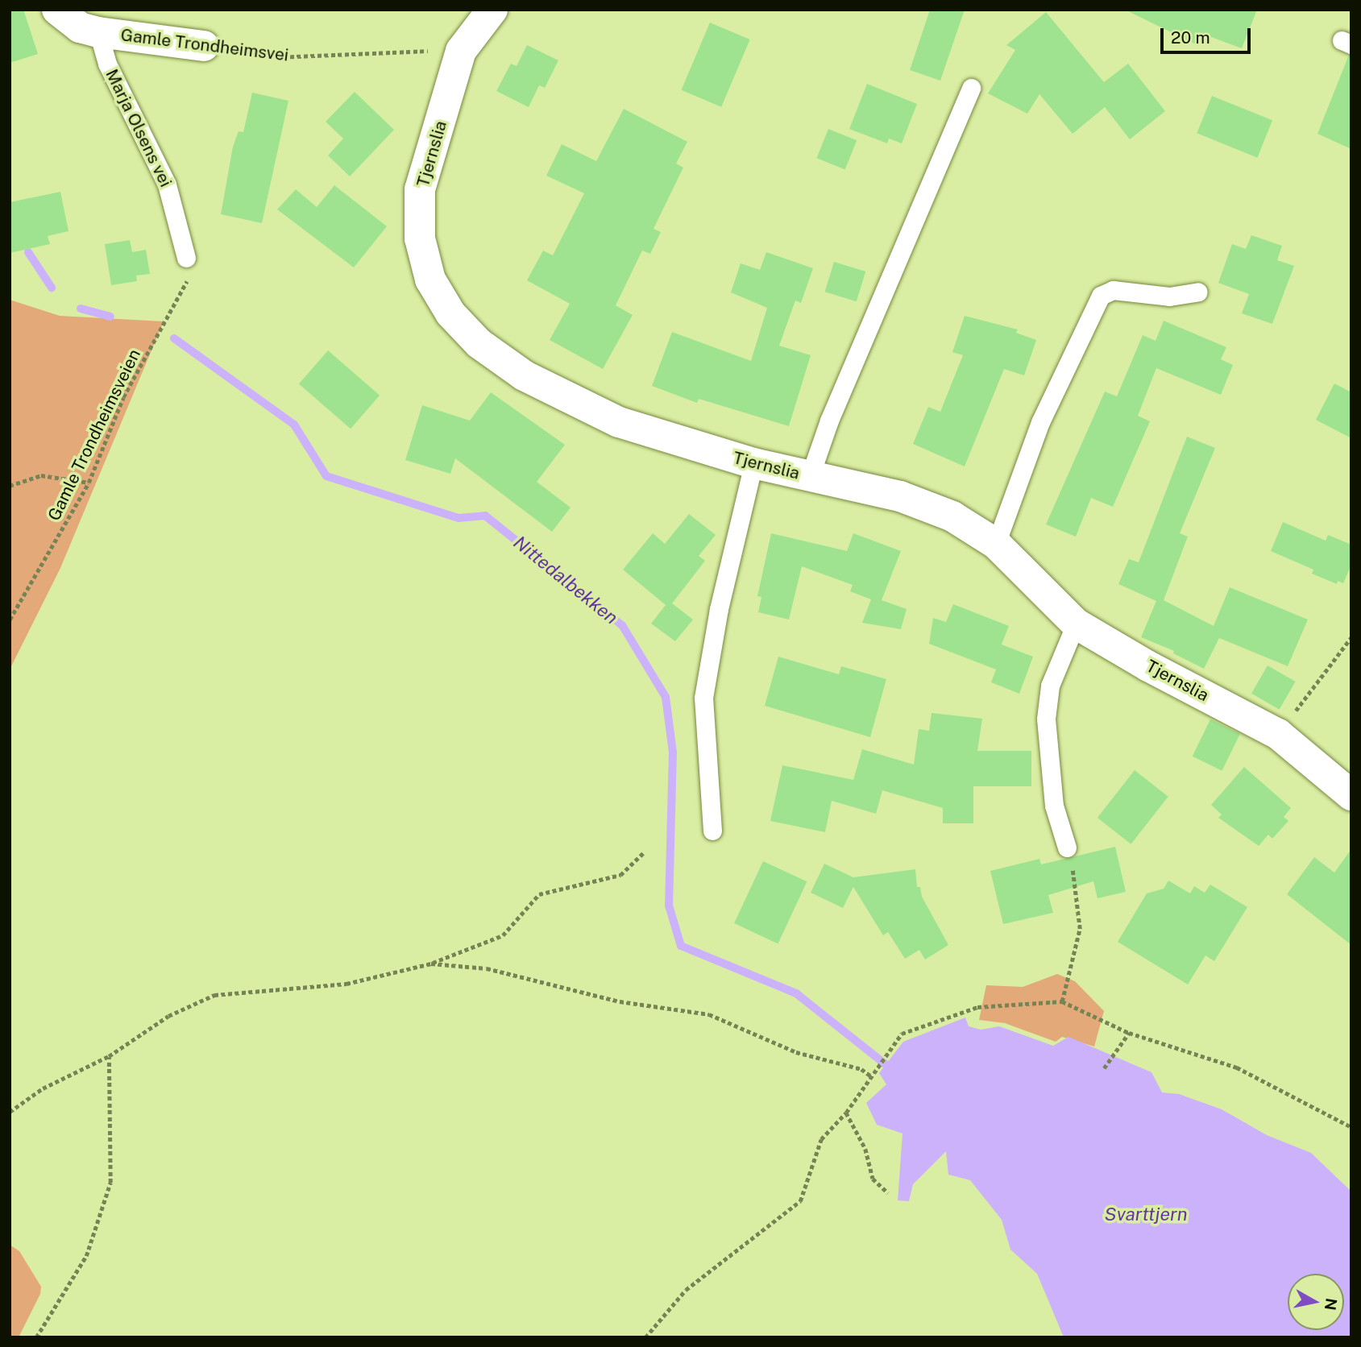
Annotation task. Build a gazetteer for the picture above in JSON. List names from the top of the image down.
{
  "streets": {
    "street": ["Gamle Trondheimsvei", "Tjernslia"],
    "lane": ["Marja Olsens vei"],
    "path": ["Gamle Trondheimsveien"]
  },
  "crossings": [
    ["Gamle Trondheimsvei", "Marja Olsens vei"],
    ["Gamle Trondheimsvei", "Tjernslia"],
    ["Marja Olsens vei", "Gamle Trondheimsveien"]
  ],
  "water": ["Nittedalbekken", "Svarttjern"],
  "scale_bar": "20 m",
  "north": "right"
}
